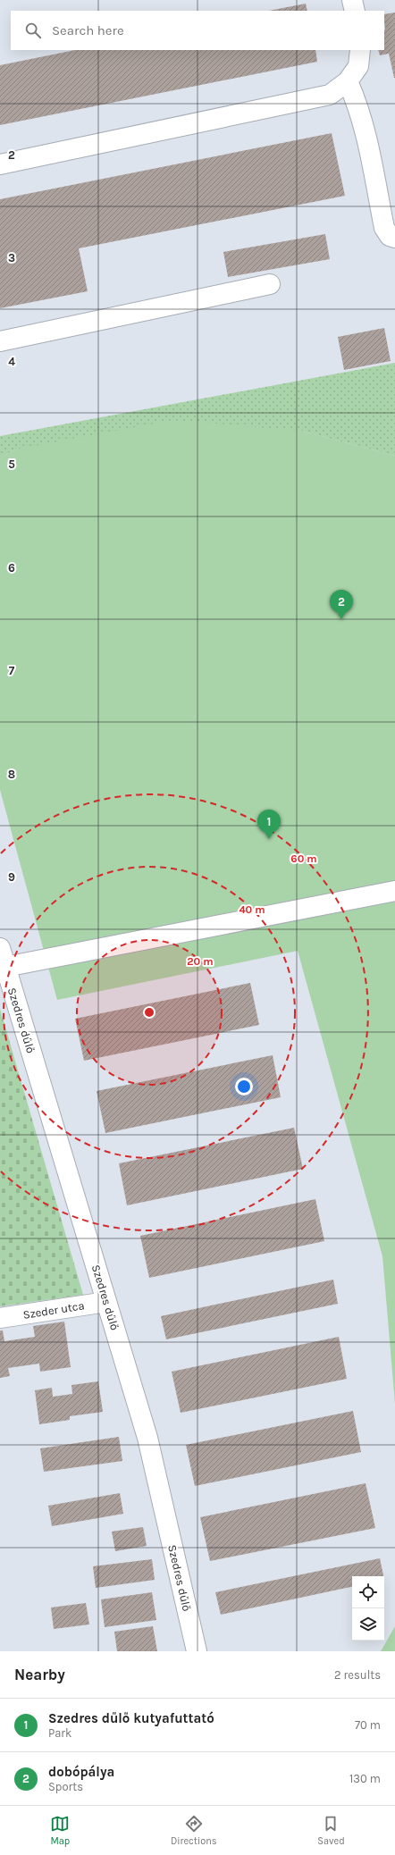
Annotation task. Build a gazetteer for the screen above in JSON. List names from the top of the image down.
{
  "streets": {
    "street": ["Szedres dűlő", "Szeder utca"]
  },
  "crossings": [
    ["Szedres dűlő", "Szeder utca"]
  ],
  "page": {
    "search": "Search here",
    "pins": ["2", "1"],
    "heading": ["Nearby", "2 results"],
    "list": [
      {
        "mark": "1",
        "name": "Szedres dűlő kutyafuttató",
        "note": "Park",
        "value": "70 m"
      },
      {
        "mark": "2",
        "name": "dobópálya",
        "note": "Sports",
        "value": "130 m"
      }
    ],
    "nav": ["Map", "Directions", "Saved"]
  },
  "grid": {
    "rows": [
      "2",
      "3",
      "4",
      "5",
      "6",
      "7",
      "8",
      "9"
    ]
  },
  "rings": ["60 m", "40 m", "20 m"]
}
